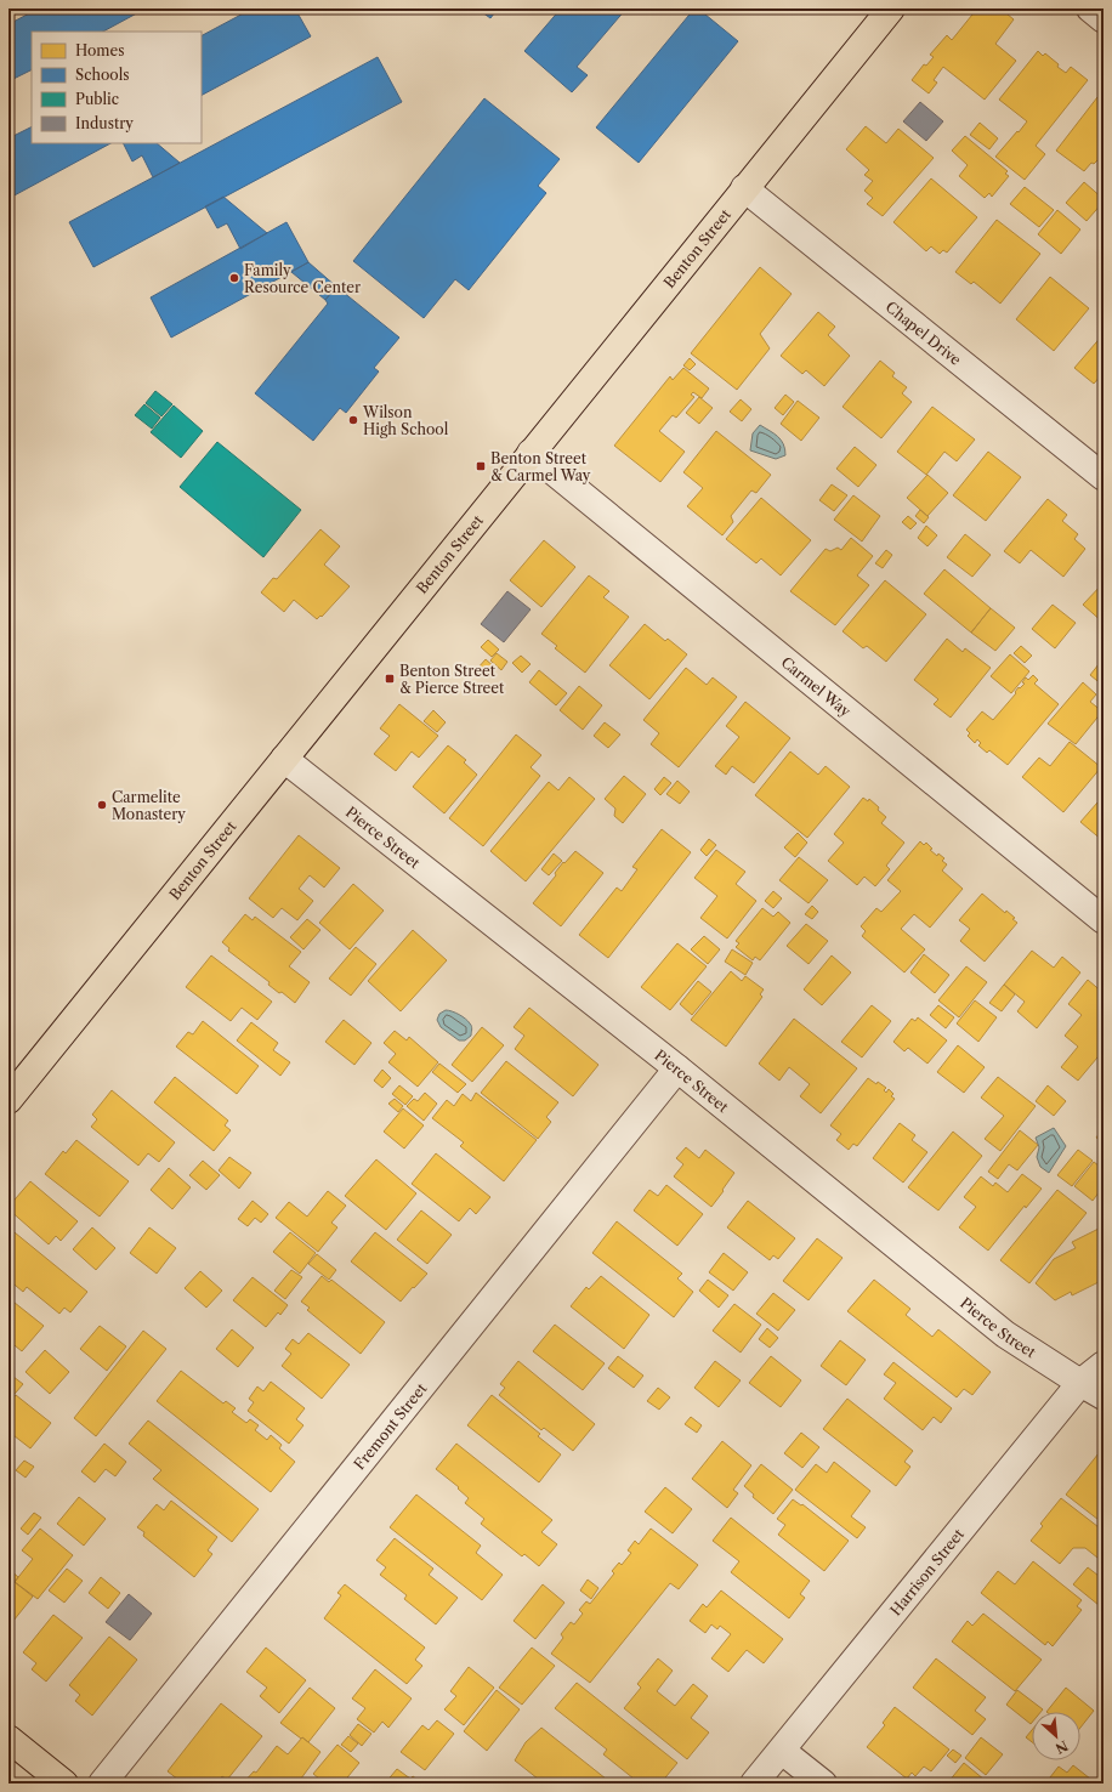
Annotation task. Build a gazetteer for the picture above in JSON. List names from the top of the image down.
{
  "streets": {
    "main road": ["Benton Street"],
    "street": [
      "Chapel Drive",
      "Carmel Way",
      "Pierce Street",
      "Fremont Street",
      "Harrison Street"
    ]
  },
  "crossings": [
    ["Benton Street", "Chapel Drive"],
    ["Benton Street", "Carmel Way"],
    ["Benton Street", "Pierce Street"],
    ["Pierce Street", "Fremont Street"],
    ["Pierce Street", "Harrison Street"]
  ],
  "places": {
    "other": ["Family Resource Center", "Wilson High School", "Carmelite Monastery"],
    "transit": ["Benton Street & Carmel Way", "Benton Street & Pierce Street"]
  },
  "legend": [
    "Homes",
    "Schools",
    "Public",
    "Industry"
  ],
  "north": "bottom right"
}
